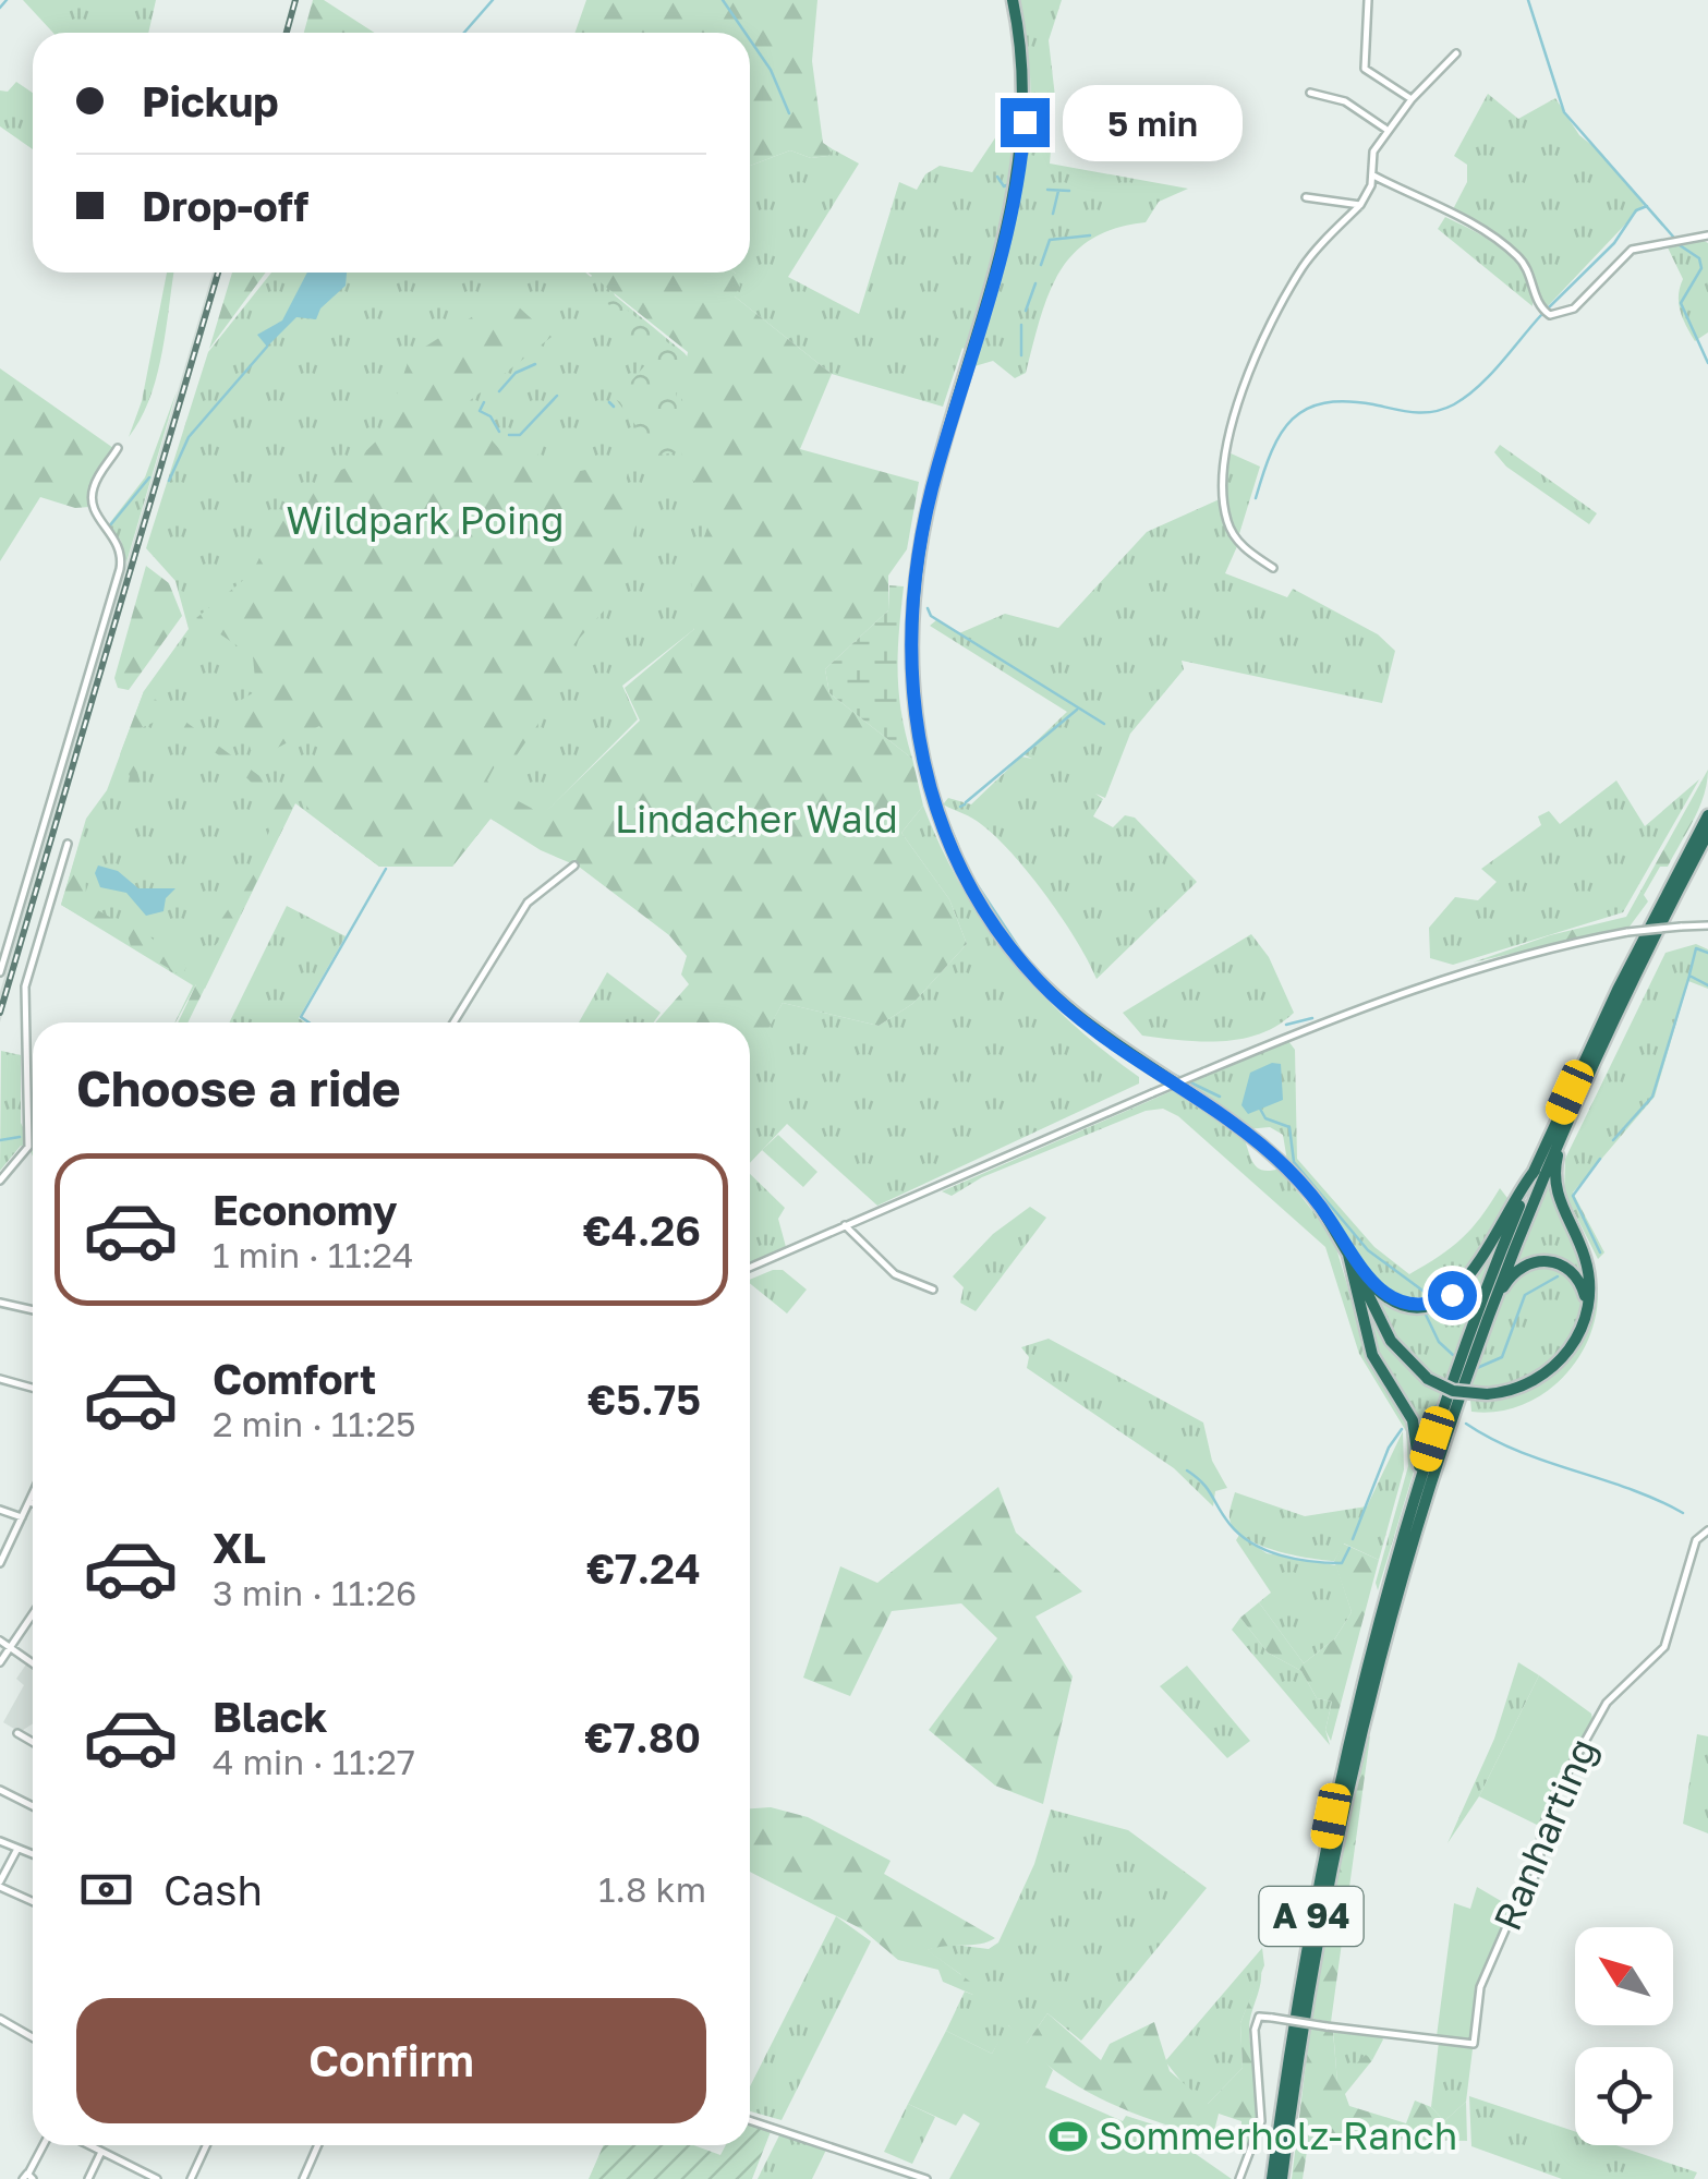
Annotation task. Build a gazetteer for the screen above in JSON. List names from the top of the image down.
{
  "streets": {
    "highway": ["A 94"],
    "street": ["Ranharting"]
  },
  "parks": ["Wildpark Poing", "Lindacher Wald"],
  "places": {
    "sports": ["Sommerholz-Ranch"]
  },
  "north": "top left",
  "page": {
    "banner": ["Pickup", "Drop-off"],
    "bubble": "5 min",
    "heading": "Choose a ride",
    "list": [
      {
        "name": "Economy",
        "note": "1 min · 11:24",
        "value": "€4.26"
      },
      {
        "name": "Comfort",
        "note": "2 min · 11:25",
        "value": "€5.75"
      },
      {
        "name": "XL",
        "note": "3 min · 11:26",
        "value": "€7.24"
      },
      {
        "name": "Black",
        "note": "4 min · 11:27",
        "value": "€7.80"
      }
    ],
    "pay": ["Cash", "1.8 km"],
    "buttons": "Confirm"
  }
}
